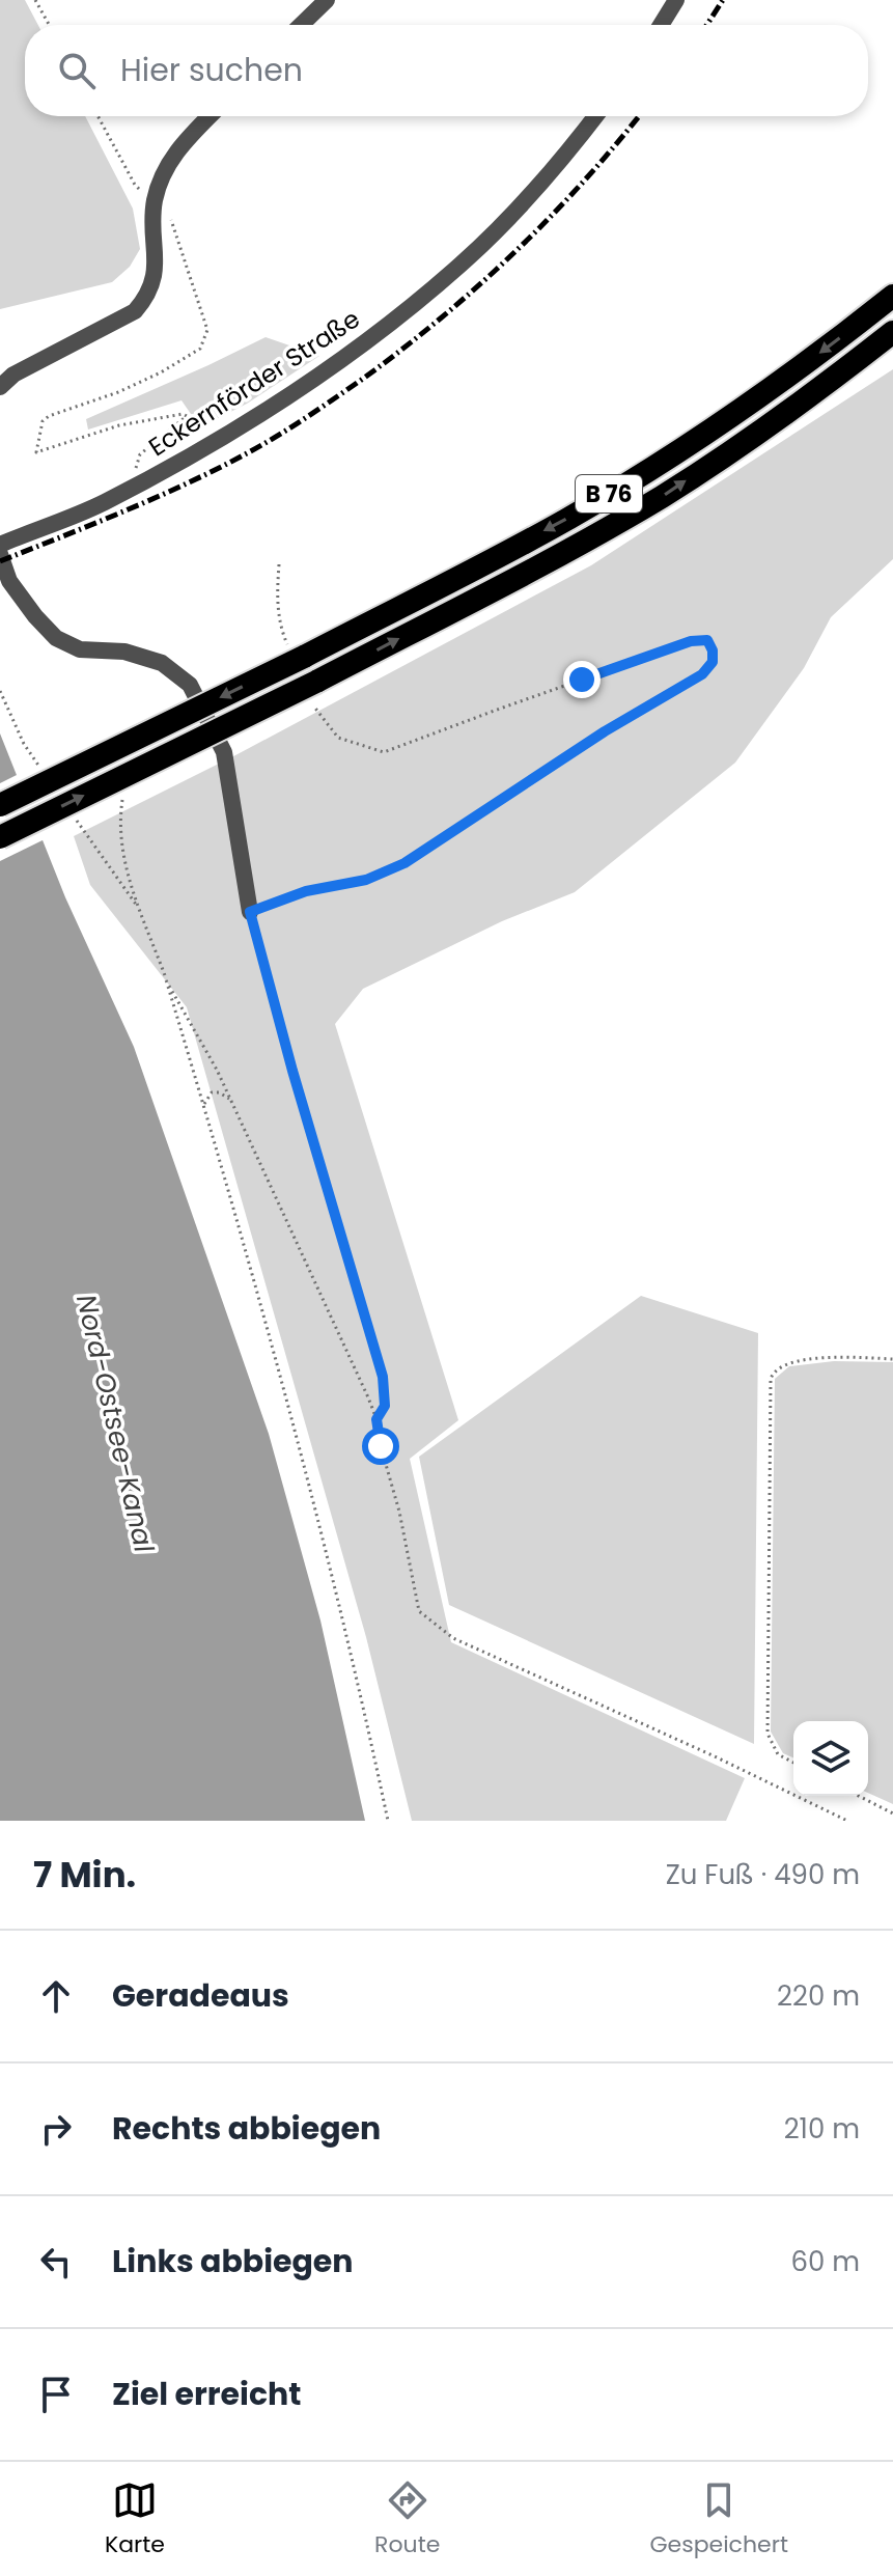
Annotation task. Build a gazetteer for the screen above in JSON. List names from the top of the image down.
{
  "streets": {
    "highway": ["B 76"],
    "street": ["Eckernförder Straße"]
  },
  "water": ["Nord-Ostsee-Kanal"],
  "page": {
    "search": "Hier suchen",
    "heading": ["7 Min.", "Zu Fuß · 490 m"],
    "list": [
      ["Geradeaus", "220 m"],
      ["Rechts abbiegen", "210 m"],
      ["Links abbiegen", "60 m"],
      "Ziel erreicht"
    ],
    "nav": ["Karte", "Route", "Gespeichert"]
  }
}
